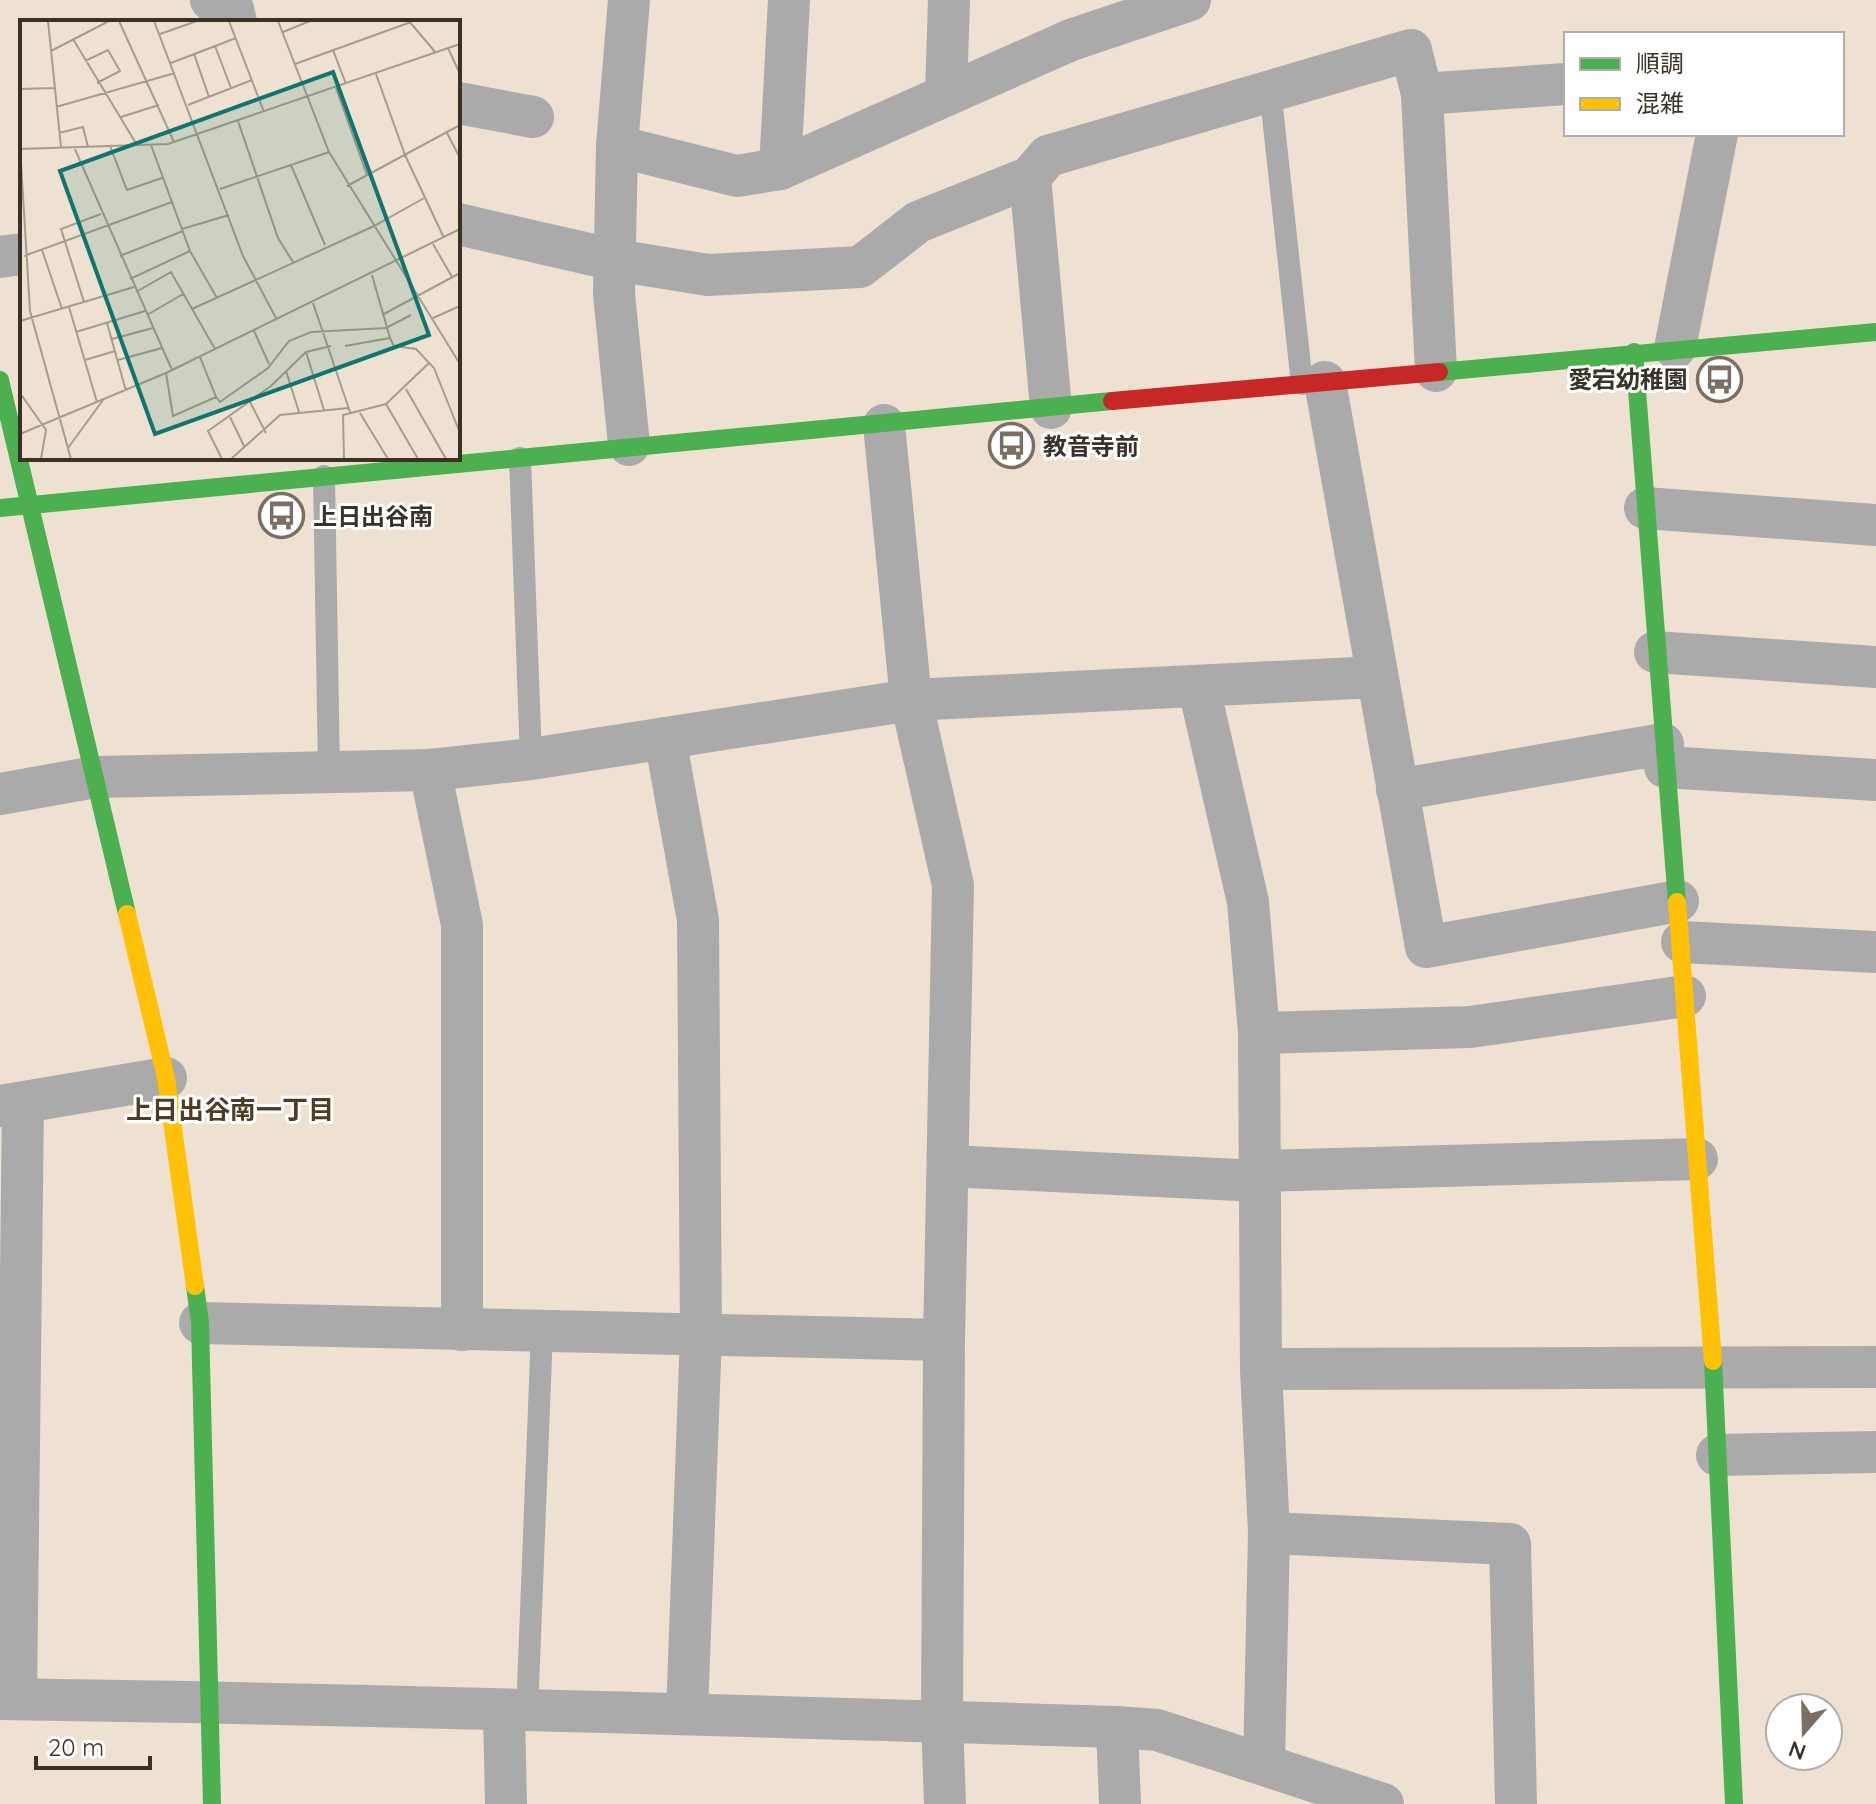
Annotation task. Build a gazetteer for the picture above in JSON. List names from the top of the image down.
{
  "districts": ["上日出谷南一丁目"],
  "places": {
    "bus stop": ["愛宕幼稚園", "教音寺前", "上日出谷南"]
  },
  "legend": ["順調", "混雑"],
  "scale_bar": "20 m",
  "north": "bottom"
}
